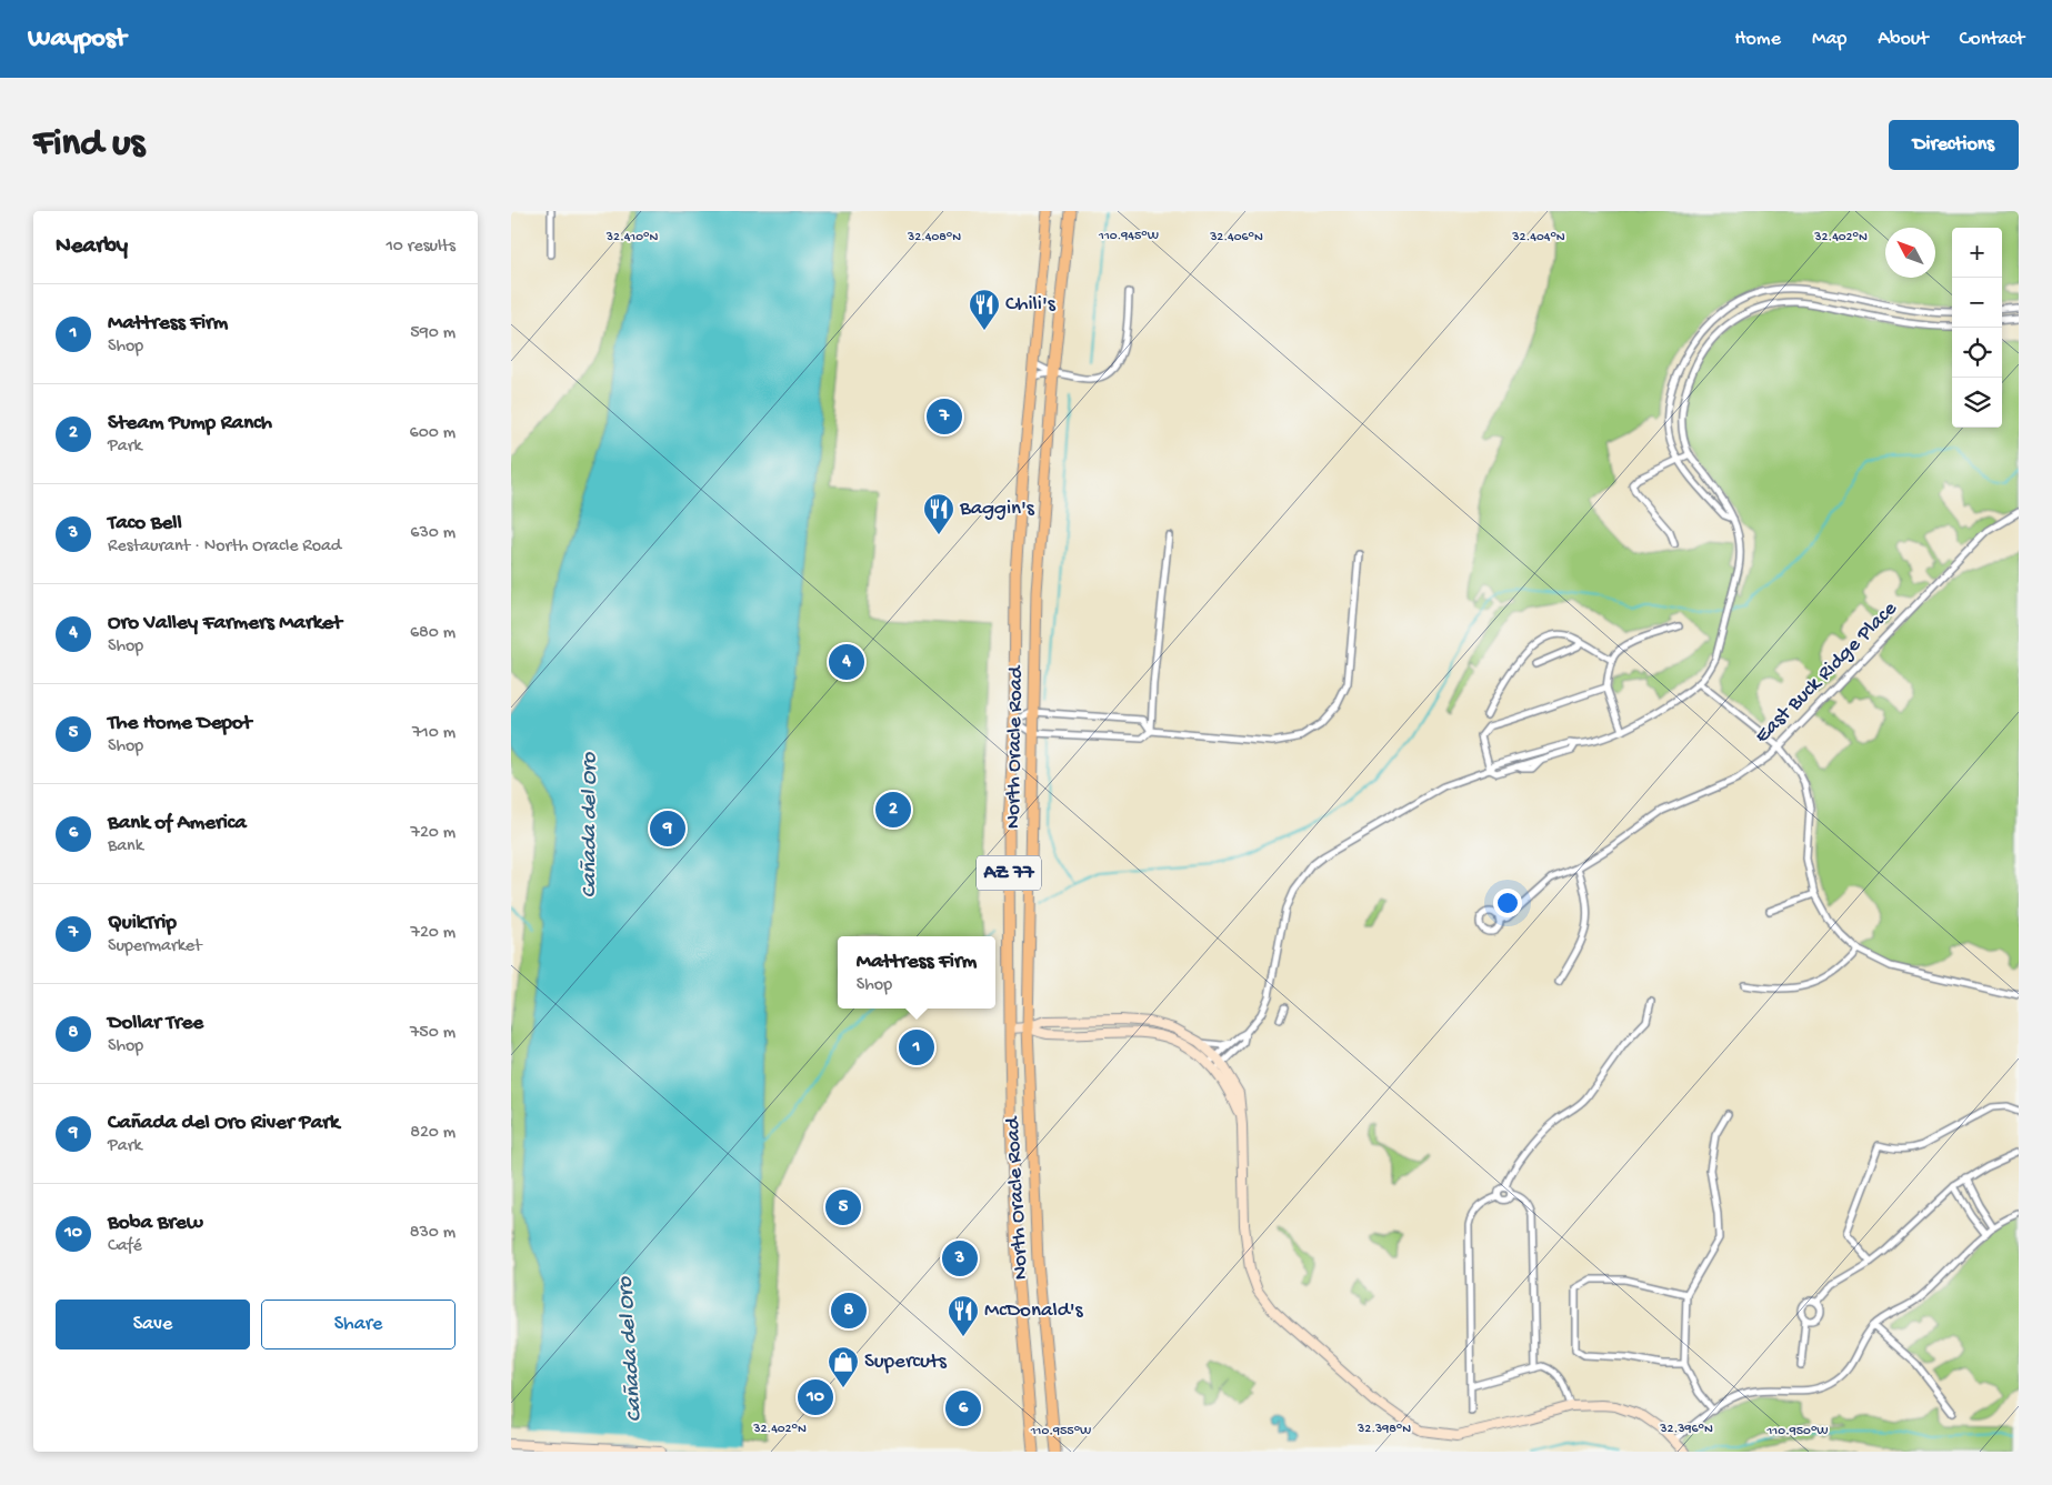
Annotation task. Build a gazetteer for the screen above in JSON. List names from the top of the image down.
{
  "streets": {
    "highway": ["North Oracle Road", "AZ 77"],
    "street": ["East Buck Ridge Place"]
  },
  "water": ["Cañada del Oro"],
  "places": {
    "restaurant": ["Chili's", "Baggin's", "McDonald's"],
    "shop": ["Supercuts"]
  },
  "north": "top left",
  "page": {
    "header": "Waypost",
    "nav": [
      "Home",
      "Map",
      "About",
      "Contact"
    ],
    "buttons": [
      "Directions",
      ["Save", "Share"]
    ],
    "title": "Find us",
    "heading": ["Nearby", "10 results"],
    "map_buttons": ["+", "−"],
    "list": [
      {
        "mark": "1",
        "name": "Mattress Firm",
        "note": "Shop",
        "value": "590 m"
      },
      {
        "mark": "2",
        "name": "Steam Pump Ranch",
        "note": "Park",
        "value": "600 m"
      },
      {
        "mark": "3",
        "name": "Taco Bell",
        "note": "Restaurant · North Oracle Road",
        "value": "630 m"
      },
      {
        "mark": "4",
        "name": "Oro Valley Farmers Market",
        "note": "Shop",
        "value": "680 m"
      },
      {
        "mark": "5",
        "name": "The Home Depot",
        "note": "Shop",
        "value": "710 m"
      },
      {
        "mark": "6",
        "name": "Bank of America",
        "note": "Bank",
        "value": "720 m"
      },
      {
        "mark": "7",
        "name": "QuikTrip",
        "note": "Supermarket",
        "value": "720 m"
      },
      {
        "mark": "8",
        "name": "Dollar Tree",
        "note": "Shop",
        "value": "750 m"
      },
      {
        "mark": "9",
        "name": "Cañada del Oro River Park",
        "note": "Park",
        "value": "820 m"
      },
      {
        "mark": "10",
        "name": "Boba Brew",
        "note": "Café",
        "value": "830 m"
      }
    ],
    "pins": [
      "7",
      "4",
      "2",
      "9",
      "1",
      "5",
      "3",
      "8",
      "10",
      "6"
    ],
    "popup": ["Mattress Firm", "Shop"]
  },
  "coordinates": [
    "110.945°W",
    "32.410°N",
    "32.408°N",
    "32.406°N",
    "32.404°N",
    "32.402°N",
    "32.398°N",
    "32.396°N",
    "110.955°W",
    "110.950°W"
  ]
}
